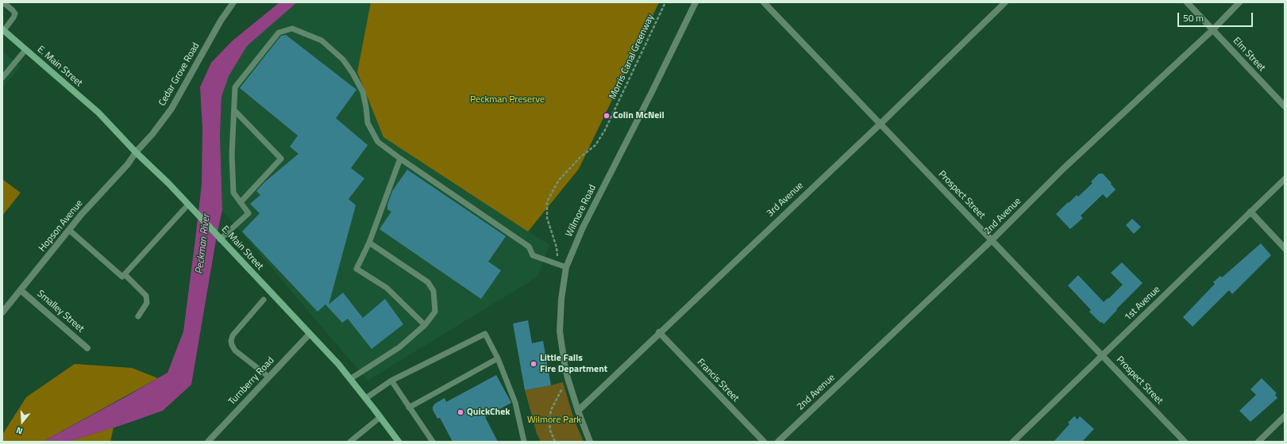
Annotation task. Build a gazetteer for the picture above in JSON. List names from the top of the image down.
{
  "streets": {
    "main road": ["E. Main Street"],
    "street": [
      "Elm Street",
      "Cedar Grove Road",
      "Prospect Street",
      "3rd Avenue",
      "Wilmore Road",
      "2nd Avenue",
      "Hopson Avenue",
      "1st Avenue",
      "Smalley Street",
      "Francis Street",
      "Turnberry Road"
    ],
    "path": ["Morris Canal Greenway"]
  },
  "crossings": [
    ["Elm Street", "2nd Avenue"],
    ["E. Main Street", "Cedar Grove Road"],
    ["E. Main Street", "Hopson Avenue"],
    ["E. Main Street", "Turnberry Road"],
    ["Cedar Grove Road", "Hopson Avenue"],
    ["Prospect Street", "3rd Avenue"],
    ["Prospect Street", "2nd Avenue"],
    ["Prospect Street", "1st Avenue"],
    ["3rd Avenue", "Wilmore Road"],
    ["3rd Avenue", "Francis Street"],
    ["Hopson Avenue", "Smalley Street"]
  ],
  "water": ["Peckman River"],
  "parks": ["Peckman Preserve", "Wilmore Park"],
  "places": ["Colin McNeil", "Little Falls Fire Department", "QuickChek"],
  "scale_bar": "50 m",
  "north": "bottom"
}
